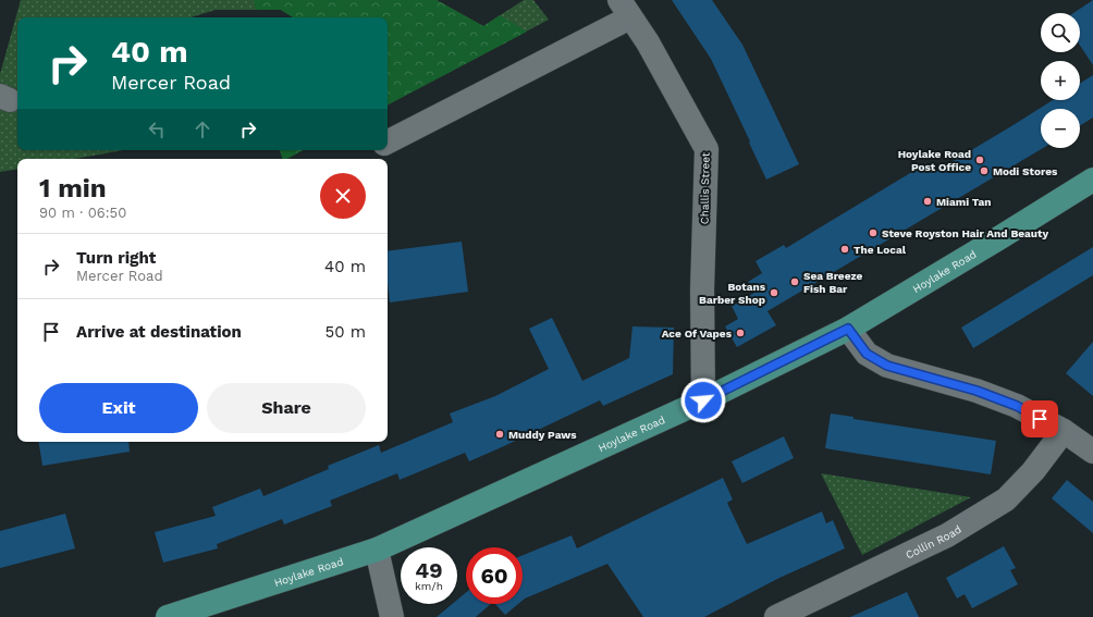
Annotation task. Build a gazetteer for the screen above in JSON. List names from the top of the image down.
{
  "streets": {
    "main road": ["Hoylake Road"],
    "street": ["Challis Street", "Collin Road"]
  },
  "crossings": [
    ["Challis Street", "Hoylake Road"]
  ],
  "places": [
    "Hoylake Road Post Office",
    "Modi Stores",
    "Miami Tan",
    "Steve Royston Hair And Beauty",
    "The Local",
    "Sea Breeze Fish Bar",
    "Botans Barber Shop",
    "Ace Of Vapes",
    "Muddy Paws"
  ],
  "page": {
    "map_buttons": ["+", "−"],
    "turn": ["40 m", "Mercer Road"],
    "heading": ["1 min", "90 m · 06:50"],
    "list": [
      {
        "name": "Turn right",
        "note": "Mercer Road",
        "value": "40 m"
      },
      {
        "name": "Arrive at destination",
        "value": "50 m"
      }
    ],
    "buttons": ["Exit", "Share"],
    "speed": "49 km/h",
    "limit": "60"
  }
}
